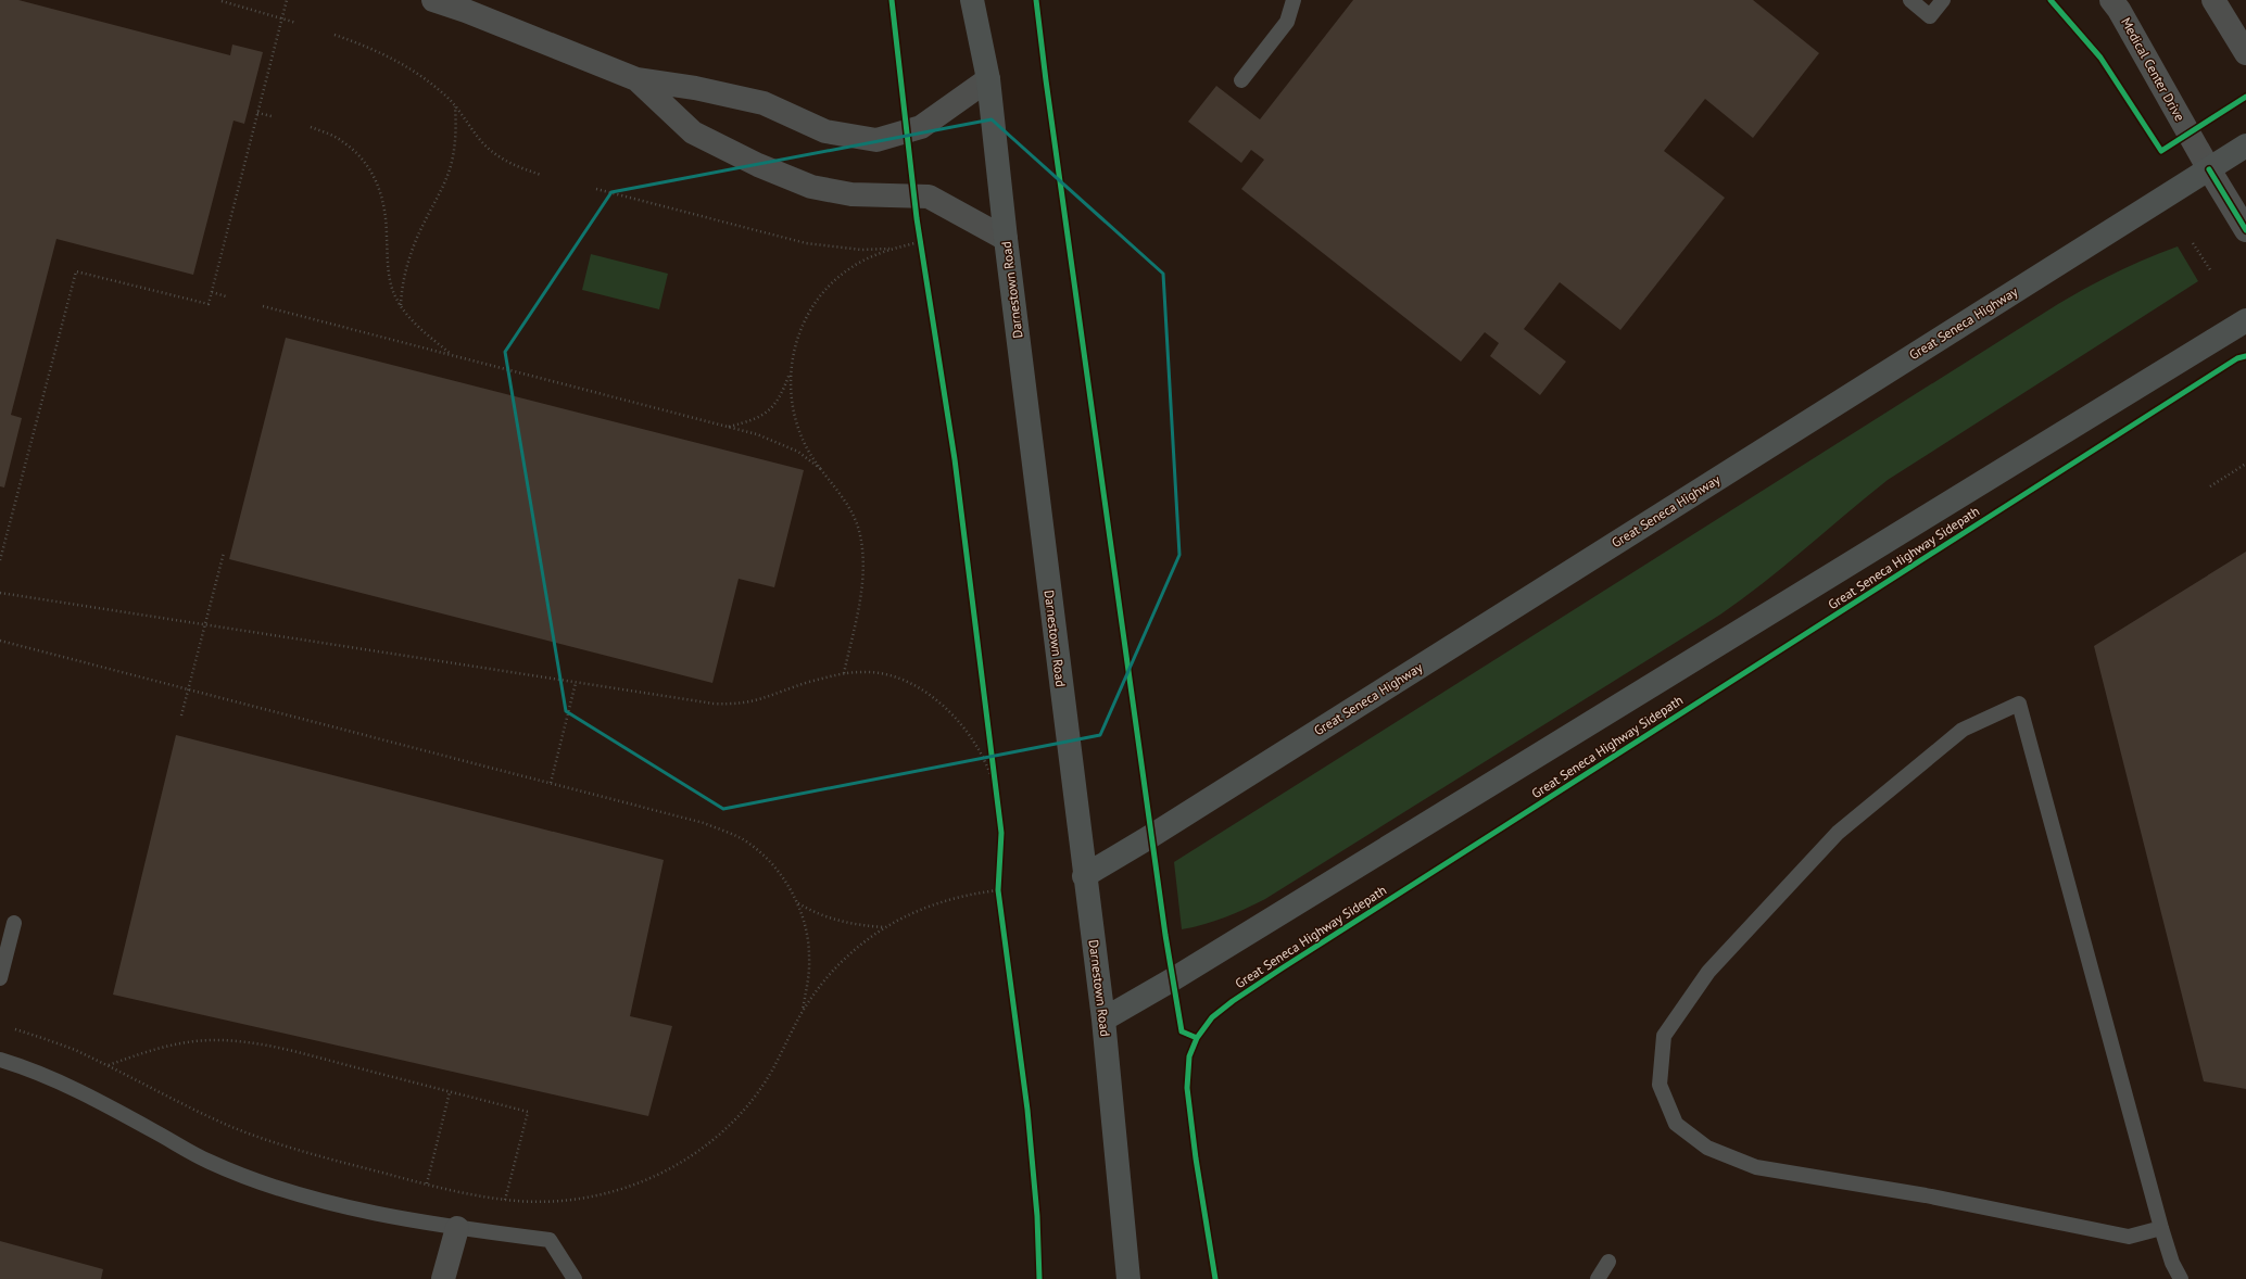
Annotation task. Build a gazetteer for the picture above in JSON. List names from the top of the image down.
{
  "streets": {
    "main road": ["Darnestown Road", "Great Seneca Highway"],
    "street": ["Medical Center Drive"],
    "cycle path": ["Great Seneca Highway Sidepath"]
  },
  "crossings": [
    ["Medical Center Drive", "Great Seneca Highway"],
    ["Darnestown Road", "Great Seneca Highway"]
  ]
}
